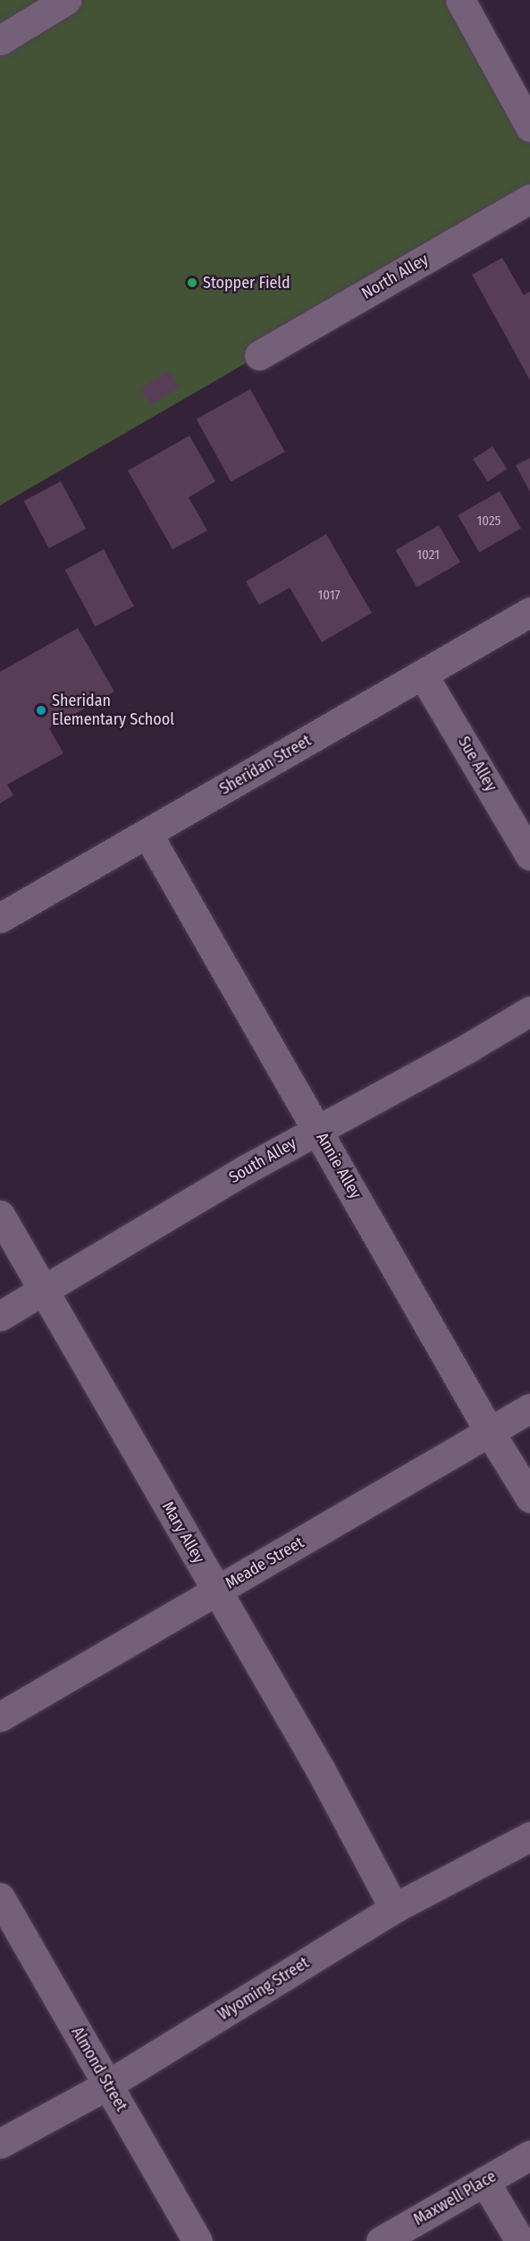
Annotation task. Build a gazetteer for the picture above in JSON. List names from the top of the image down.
{
  "streets": {
    "street": [
      "North Alley",
      "Sue Alley",
      "Sheridan Street",
      "South Alley",
      "Annie Alley",
      "Mary Alley",
      "Meade Street",
      "Wyoming Street",
      "Almond Street",
      "Maxwell Place"
    ]
  },
  "crossings": [
    ["Sue Alley", "Sheridan Street"],
    ["Sheridan Street", "Annie Alley"],
    ["South Alley", "Annie Alley"],
    ["South Alley", "Mary Alley"],
    ["Annie Alley", "Meade Street"],
    ["Mary Alley", "Meade Street"],
    ["Mary Alley", "Wyoming Street"],
    ["Wyoming Street", "Almond Street"]
  ],
  "places": ["Stopper Field", "Sheridan Elementary School"],
  "house_numbers": ["1025", "1021", "1017"]
}
